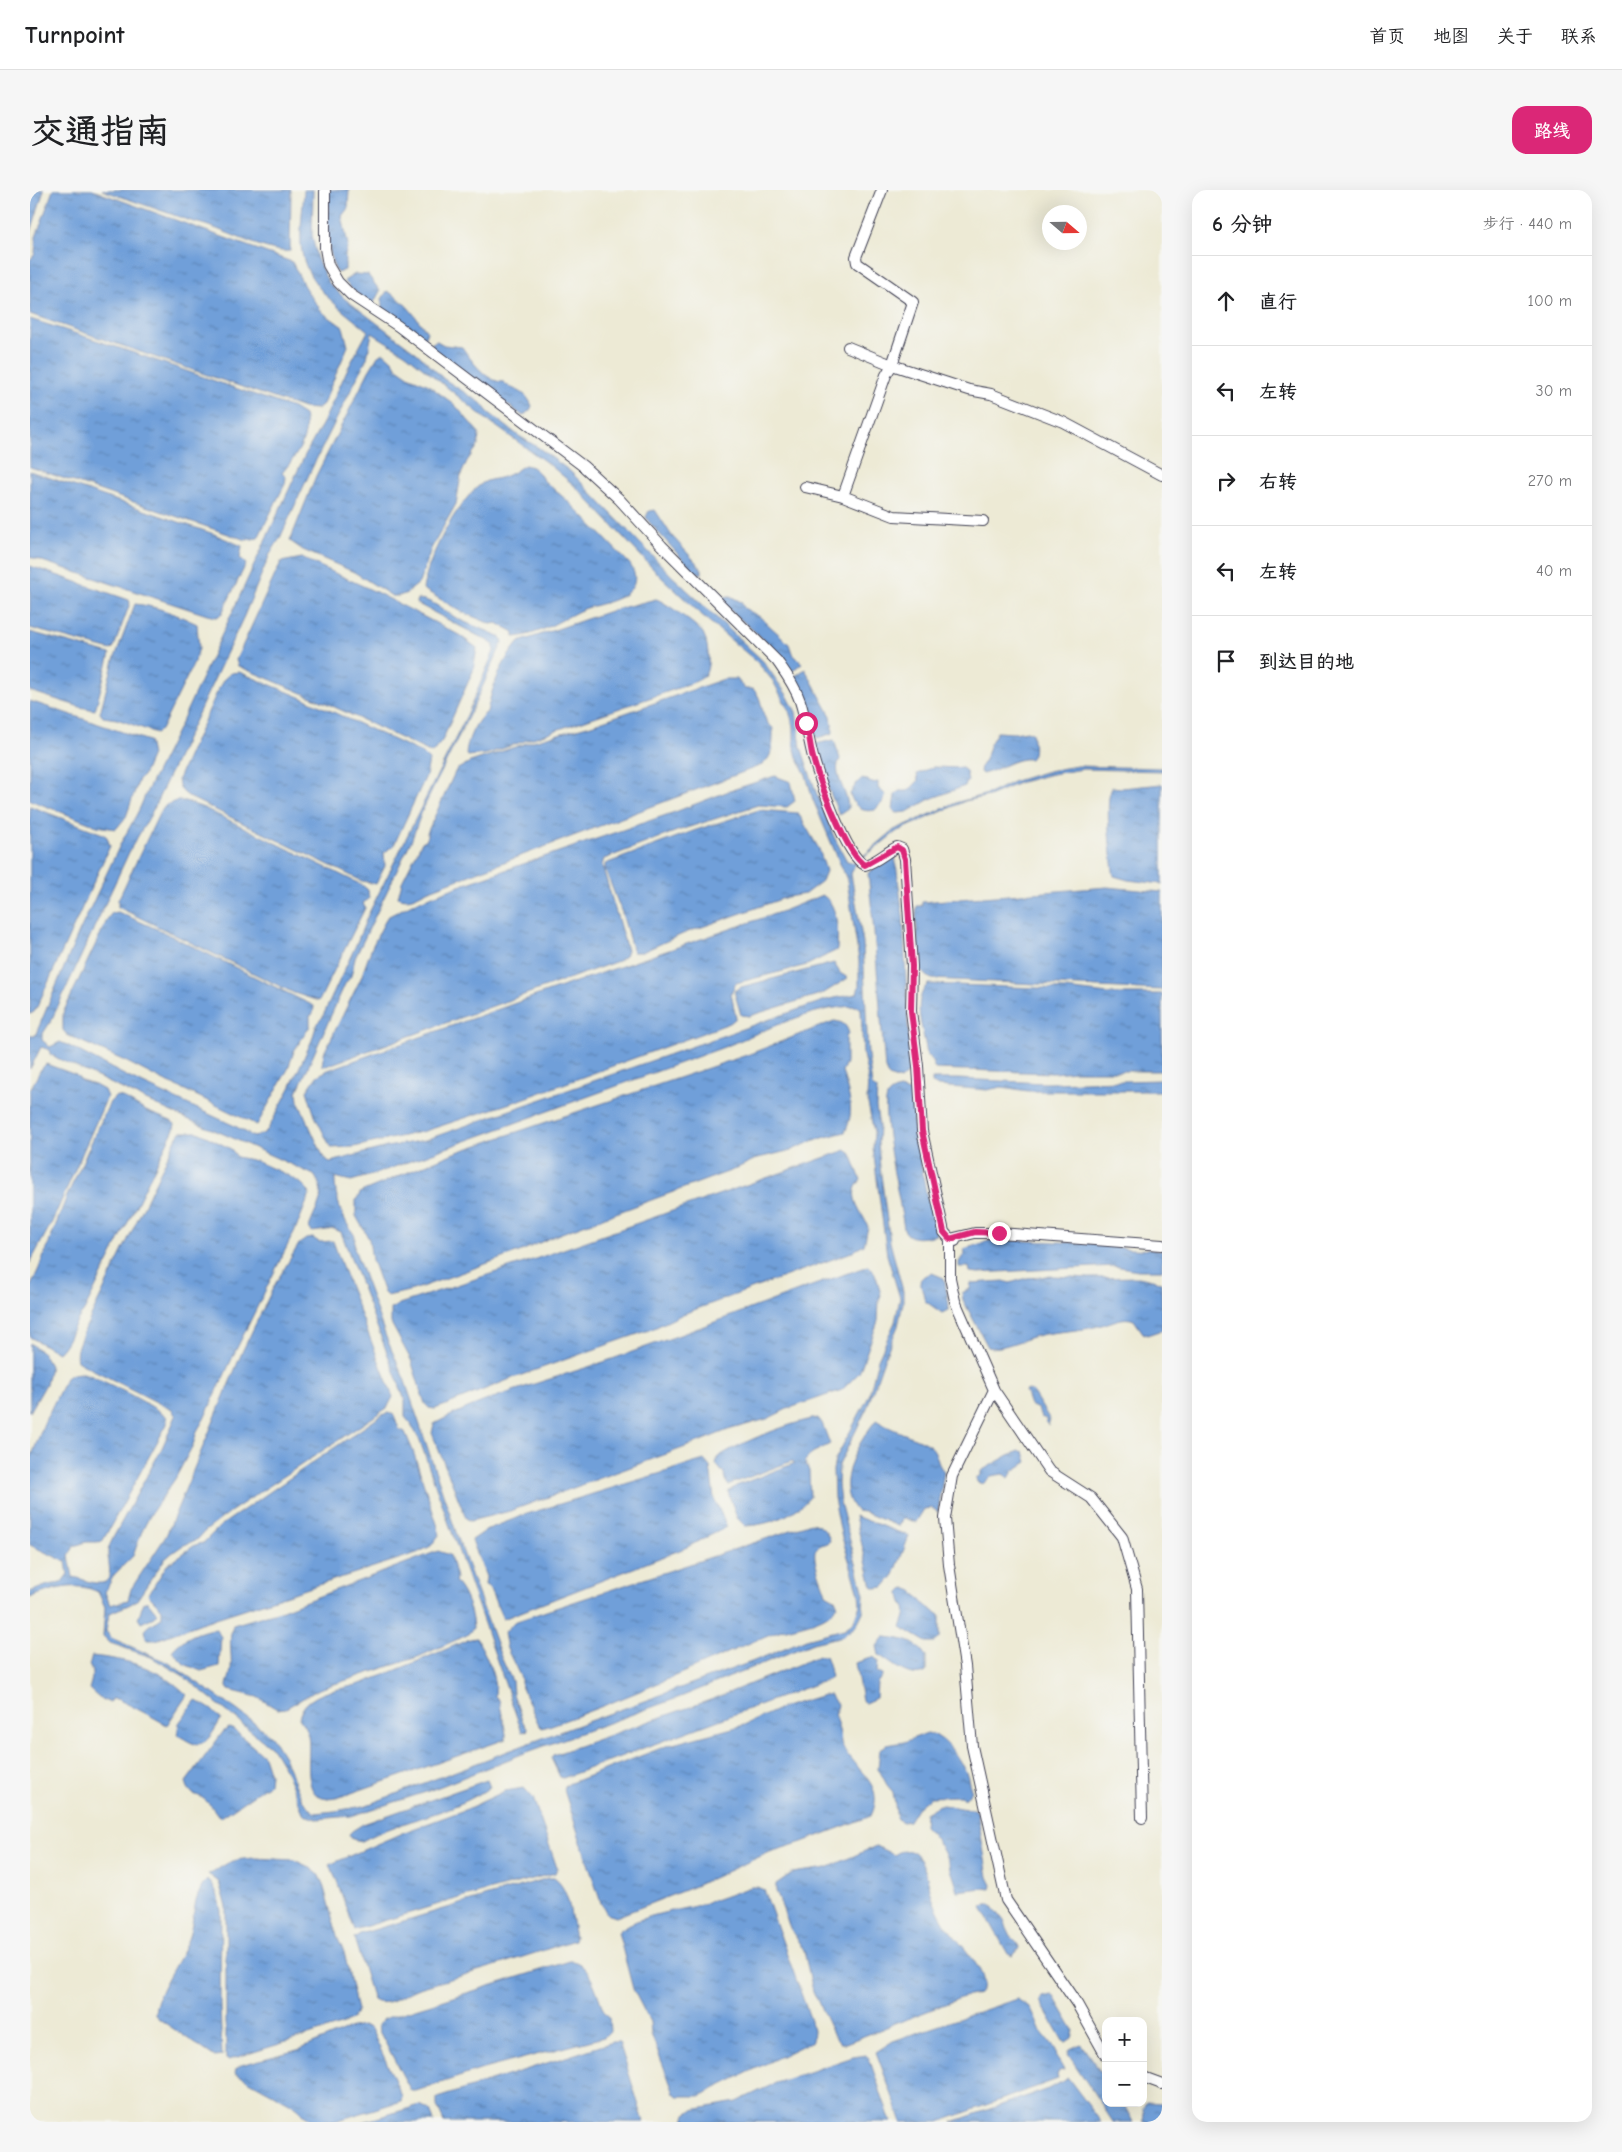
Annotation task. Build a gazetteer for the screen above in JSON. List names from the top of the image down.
{
  "north": "right",
  "page": {
    "header": "Turnpoint",
    "nav": [
      "首页",
      "地图",
      "关于",
      "联系"
    ],
    "buttons": "路线",
    "title": "交通指南",
    "heading": ["6 分钟", "步行 · 440 m"],
    "list": [
      ["直行", "100 m"],
      ["左转", "30 m"],
      ["右转", "270 m"],
      ["左转", "40 m"],
      "到达目的地"
    ],
    "map_buttons": ["+", "−"]
  }
}
